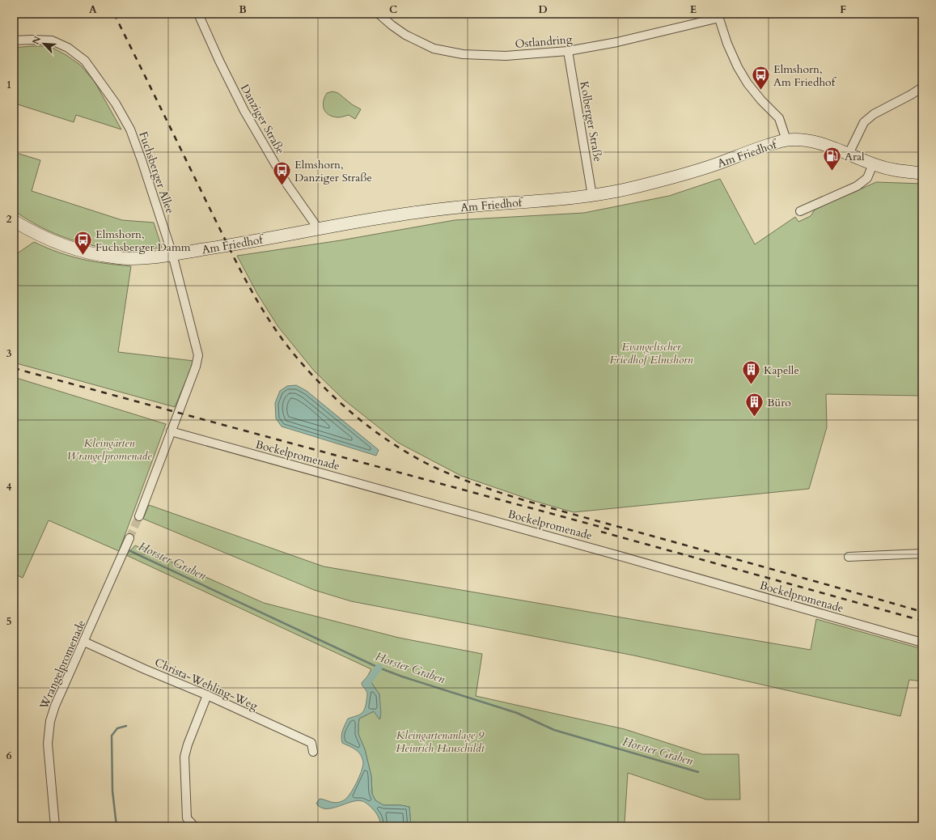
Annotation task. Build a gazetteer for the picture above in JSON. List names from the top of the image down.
{
  "streets": {
    "street": [
      "Ostlandring",
      "Danziger Straße",
      "Kolberger Straße",
      "Am Friedhof",
      "Fuchsberger Allee",
      "Bockelpromenade",
      "Wrangelpromenade",
      "Christa-Wehling-Weg"
    ]
  },
  "crossings": [
    ["Ostlandring", "Kolberger Straße"],
    ["Danziger Straße", "Am Friedhof"],
    ["Kolberger Straße", "Am Friedhof"],
    ["Am Friedhof", "Fuchsberger Allee"],
    ["Fuchsberger Allee", "Bockelpromenade"],
    ["Wrangelpromenade", "Christa-Wehling-Weg"]
  ],
  "water": ["Horster Graben"],
  "parks": ["Evangelischer Friedhof Elmshorn", "Kleingärten Wrangelpromenade", "Kleingartenanlage 9 Heinrich Hauschildt"],
  "places": {
    "bus stop": ["Elmshorn, Am Friedhof", "Elmshorn, Danziger Straße", "Elmshorn, Fuchsberger Damm"],
    "fuel station": ["Aral"],
    "building": ["Kapelle", "Büro"]
  },
  "north": "top left",
  "grid": {
    "columns": [
      "A",
      "B",
      "C",
      "D",
      "E",
      "F"
    ],
    "rows": [
      "1",
      "2",
      "3",
      "4",
      "5",
      "6"
    ]
  }
}
